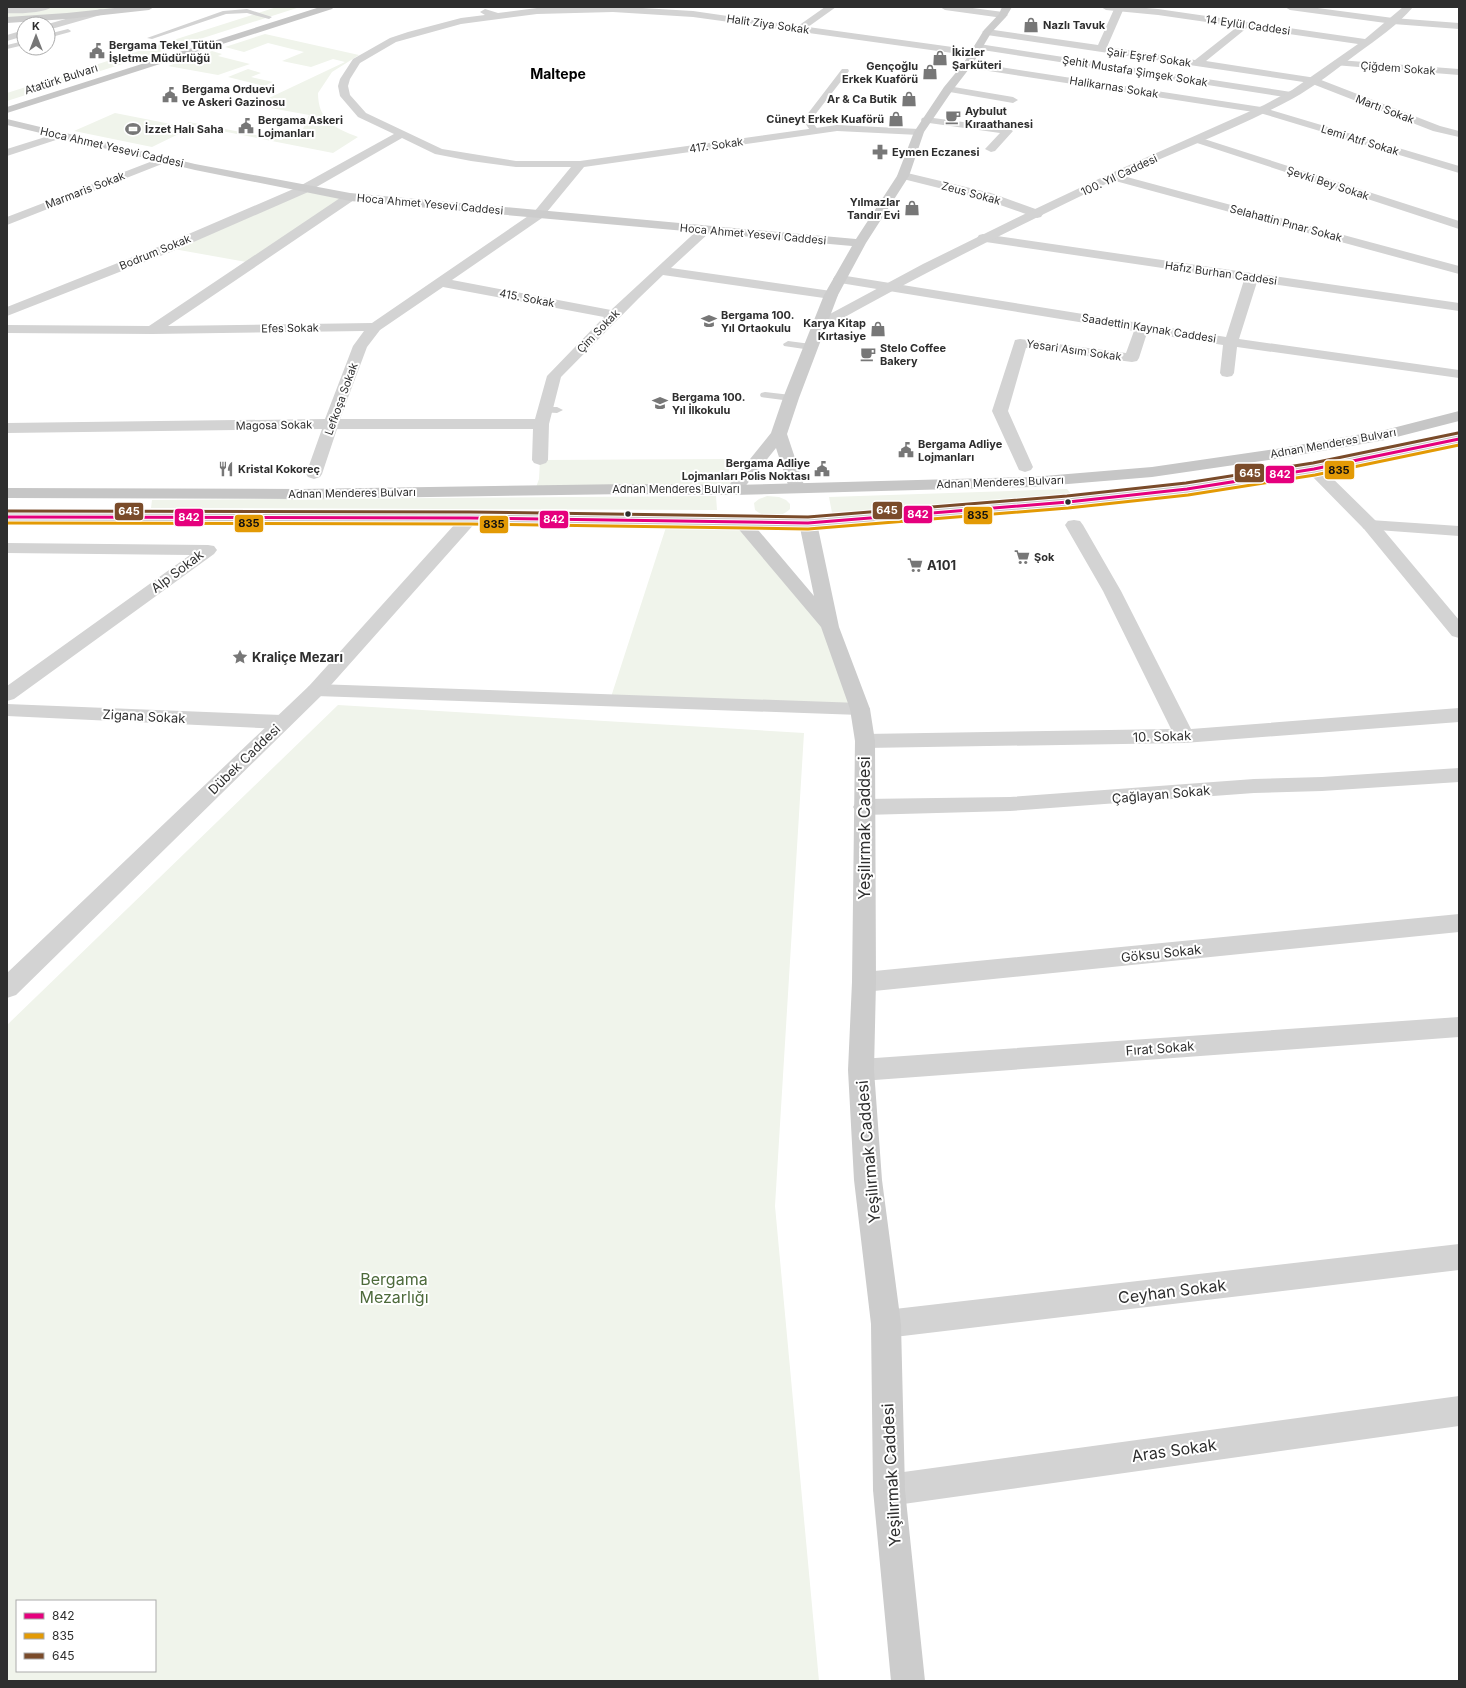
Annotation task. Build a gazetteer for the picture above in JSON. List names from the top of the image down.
{
  "streets": {
    "main road": [
      "Atatürk Bulvarı",
      "Hoca Ahmet Yesevi Caddesi",
      "Adnan Menderes Bulvarı",
      "Yeşilırmak Caddesi"
    ],
    "street": [
      "Halit Ziya Sokak",
      "14 Eylül Caddesi",
      "Şair Eşref Sokak",
      "Çiğdem Sokak",
      "Şehit Mustafa Şimşek Sokak",
      "Halikarnas Sokak",
      "Martı Sokak",
      "Lemi Atıf Sokak",
      "417. Sokak",
      "100. Yıl Caddesi",
      "Şevki Bey Sokak",
      "Marmaris Sokak",
      "Zeus Sokak",
      "Selahattin Pınar Sokak",
      "Bodrum Sokak",
      "Hafız Burhan Caddesi",
      "415. Sokak",
      "Efes Sokak",
      "Saadettin Kaynak Caddesi",
      "Çim Sokak",
      "Yesari Asım Sokak",
      "Lefkoşa Sokak",
      "Magosa Sokak",
      "Alp Sokak",
      "Zigana Sokak",
      "10. Sokak",
      "Dübek Caddesi",
      "Çağlayan Sokak",
      "Göksu Sokak",
      "Fırat Sokak",
      "Ceyhan Sokak",
      "Aras Sokak"
    ]
  },
  "crossings": [
    ["Halit Ziya Sokak", "Şehit Mustafa Şimşek Sokak"],
    ["Halit Ziya Sokak", "417. Sokak"],
    ["14 Eylül Caddesi", "100. Yıl Caddesi"],
    ["Şair Eşref Sokak", "Martı Sokak"],
    ["Şair Eşref Sokak", "100. Yıl Caddesi"],
    ["Çiğdem Sokak", "100. Yıl Caddesi"],
    ["Şehit Mustafa Şimşek Sokak", "100. Yıl Caddesi"],
    ["Halikarnas Sokak", "Lemi Atıf Sokak"],
    ["Halikarnas Sokak", "100. Yıl Caddesi"],
    ["Martı Sokak", "100. Yıl Caddesi"],
    ["Lemi Atıf Sokak", "100. Yıl Caddesi"],
    ["417. Sokak", "Bodrum Sokak"],
    ["Hoca Ahmet Yesevi Caddesi", "Marmaris Sokak"],
    ["Hoca Ahmet Yesevi Caddesi", "Bodrum Sokak"],
    ["Hoca Ahmet Yesevi Caddesi", "Çim Sokak"],
    ["100. Yıl Caddesi", "Şevki Bey Sokak"],
    ["100. Yıl Caddesi", "Zeus Sokak"],
    ["100. Yıl Caddesi", "Selahattin Pınar Sokak"],
    ["100. Yıl Caddesi", "Hafız Burhan Caddesi"],
    ["100. Yıl Caddesi", "Saadettin Kaynak Caddesi"],
    ["415. Sokak", "Çim Sokak"],
    ["Efes Sokak", "Lefkoşa Sokak"],
    ["Saadettin Kaynak Caddesi", "Yesari Asım Sokak"],
    ["Çim Sokak", "Magosa Sokak"],
    ["Lefkoşa Sokak", "Magosa Sokak"],
    ["Adnan Menderes Bulvarı", "Dübek Caddesi"],
    ["Adnan Menderes Bulvarı", "Yeşilırmak Caddesi"],
    ["Zigana Sokak", "Dübek Caddesi"],
    ["10. Sokak", "Yeşilırmak Caddesi"],
    ["Çağlayan Sokak", "Yeşilırmak Caddesi"],
    ["Yeşilırmak Caddesi", "Göksu Sokak"],
    ["Yeşilırmak Caddesi", "Fırat Sokak"],
    ["Yeşilırmak Caddesi", "Ceyhan Sokak"],
    ["Yeşilırmak Caddesi", "Aras Sokak"]
  ],
  "districts": ["Maltepe"],
  "parks": ["Bergama Mezarlığı"],
  "places": {
    "shop": [
      "Nazlı Tavuk",
      "İkizler Şarküteri",
      "Gençoğlu Erkek Kuaförü",
      "Ar & Ca Butik",
      "Cüneyt Erkek Kuaförü",
      "Yılmazlar Tandır Evi",
      "Karya Kitap Kırtasiye"
    ],
    "public building": [
      "Bergama Tekel Tütün İşletme Müdürlüğü",
      "Bergama Orduevi ve Askeri Gazinosu",
      "Bergama Askeri Lojmanları",
      "Bergama Adliye Lojmanları",
      "Bergama Adliye Lojmanları Polis Noktası"
    ],
    "cafe": ["Aybulut Kıraathanesi", "Stelo Coffee Bakery"],
    "sports": ["İzzet Halı Saha"],
    "pharmacy": ["Eymen Eczanesi"],
    "school or university": ["Bergama 100. Yıl Ortaokulu", "Bergama 100. Yıl İlkokulu"],
    "restaurant": ["Kristal Kokoreç"],
    "supermarket": ["Şok", "A101"],
    "place": ["Kraliçe Mezarı"]
  },
  "lines": ["transit line 645", "transit line 842", "transit line 835"],
  "legend": ["842", "835", "645"],
  "north": "top"
}
